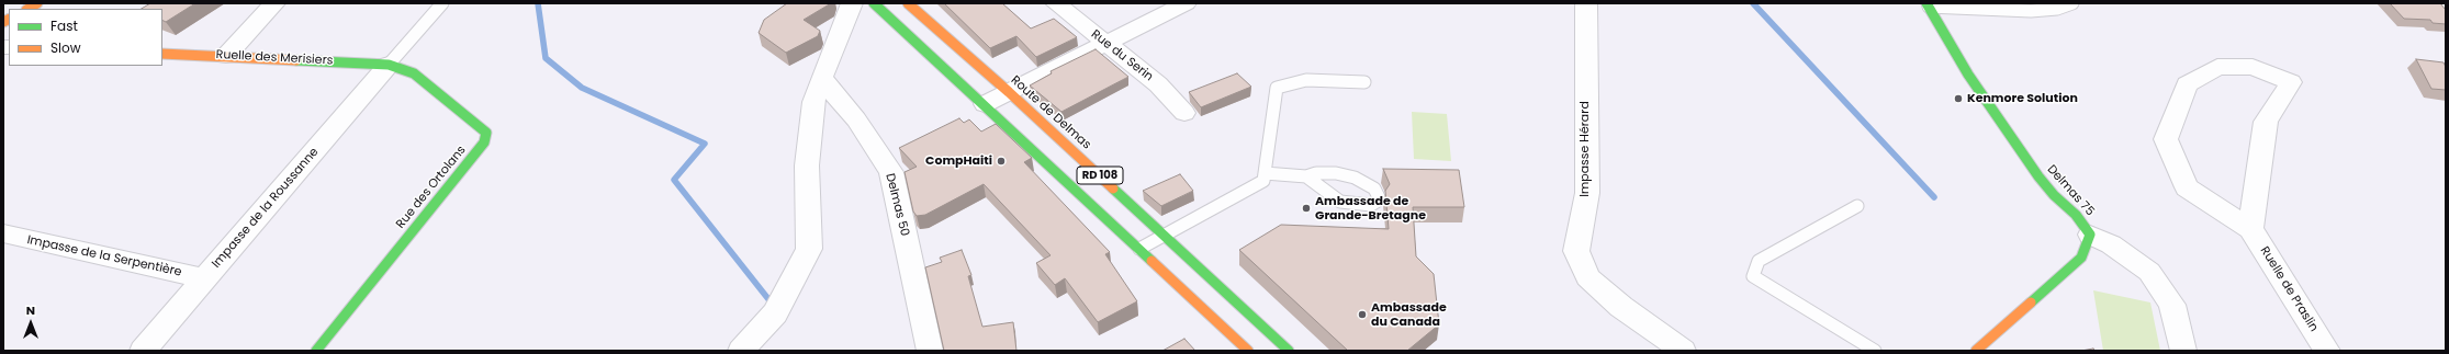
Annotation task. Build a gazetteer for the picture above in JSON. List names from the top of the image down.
{
  "streets": {
    "street": [
      "Rue du Serin",
      "Ruelle des Merisiers",
      "Route de Delmas",
      "Impasse Hérard",
      "RD 108",
      "Rue des Ortolans",
      "Delmas 75",
      "Delmas 50",
      "Impasse de la Roussanne",
      "Impasse de la Serpentière",
      "Ruelle de Praslin"
    ]
  },
  "crossings": [
    ["Ruelle des Merisiers", "Rue des Ortolans"],
    ["Ruelle des Merisiers", "Impasse de la Roussanne"],
    ["Rue des Ortolans", "Impasse de la Roussanne"],
    ["Impasse de la Roussanne", "Impasse de la Serpentière"]
  ],
  "places": [
    "Kenmore Solution",
    "CompHaiti",
    "Ambassade de Grande-Bretagne",
    "Ambassade du Canada"
  ],
  "legend": ["Fast", "Slow"],
  "north": "top"
}
